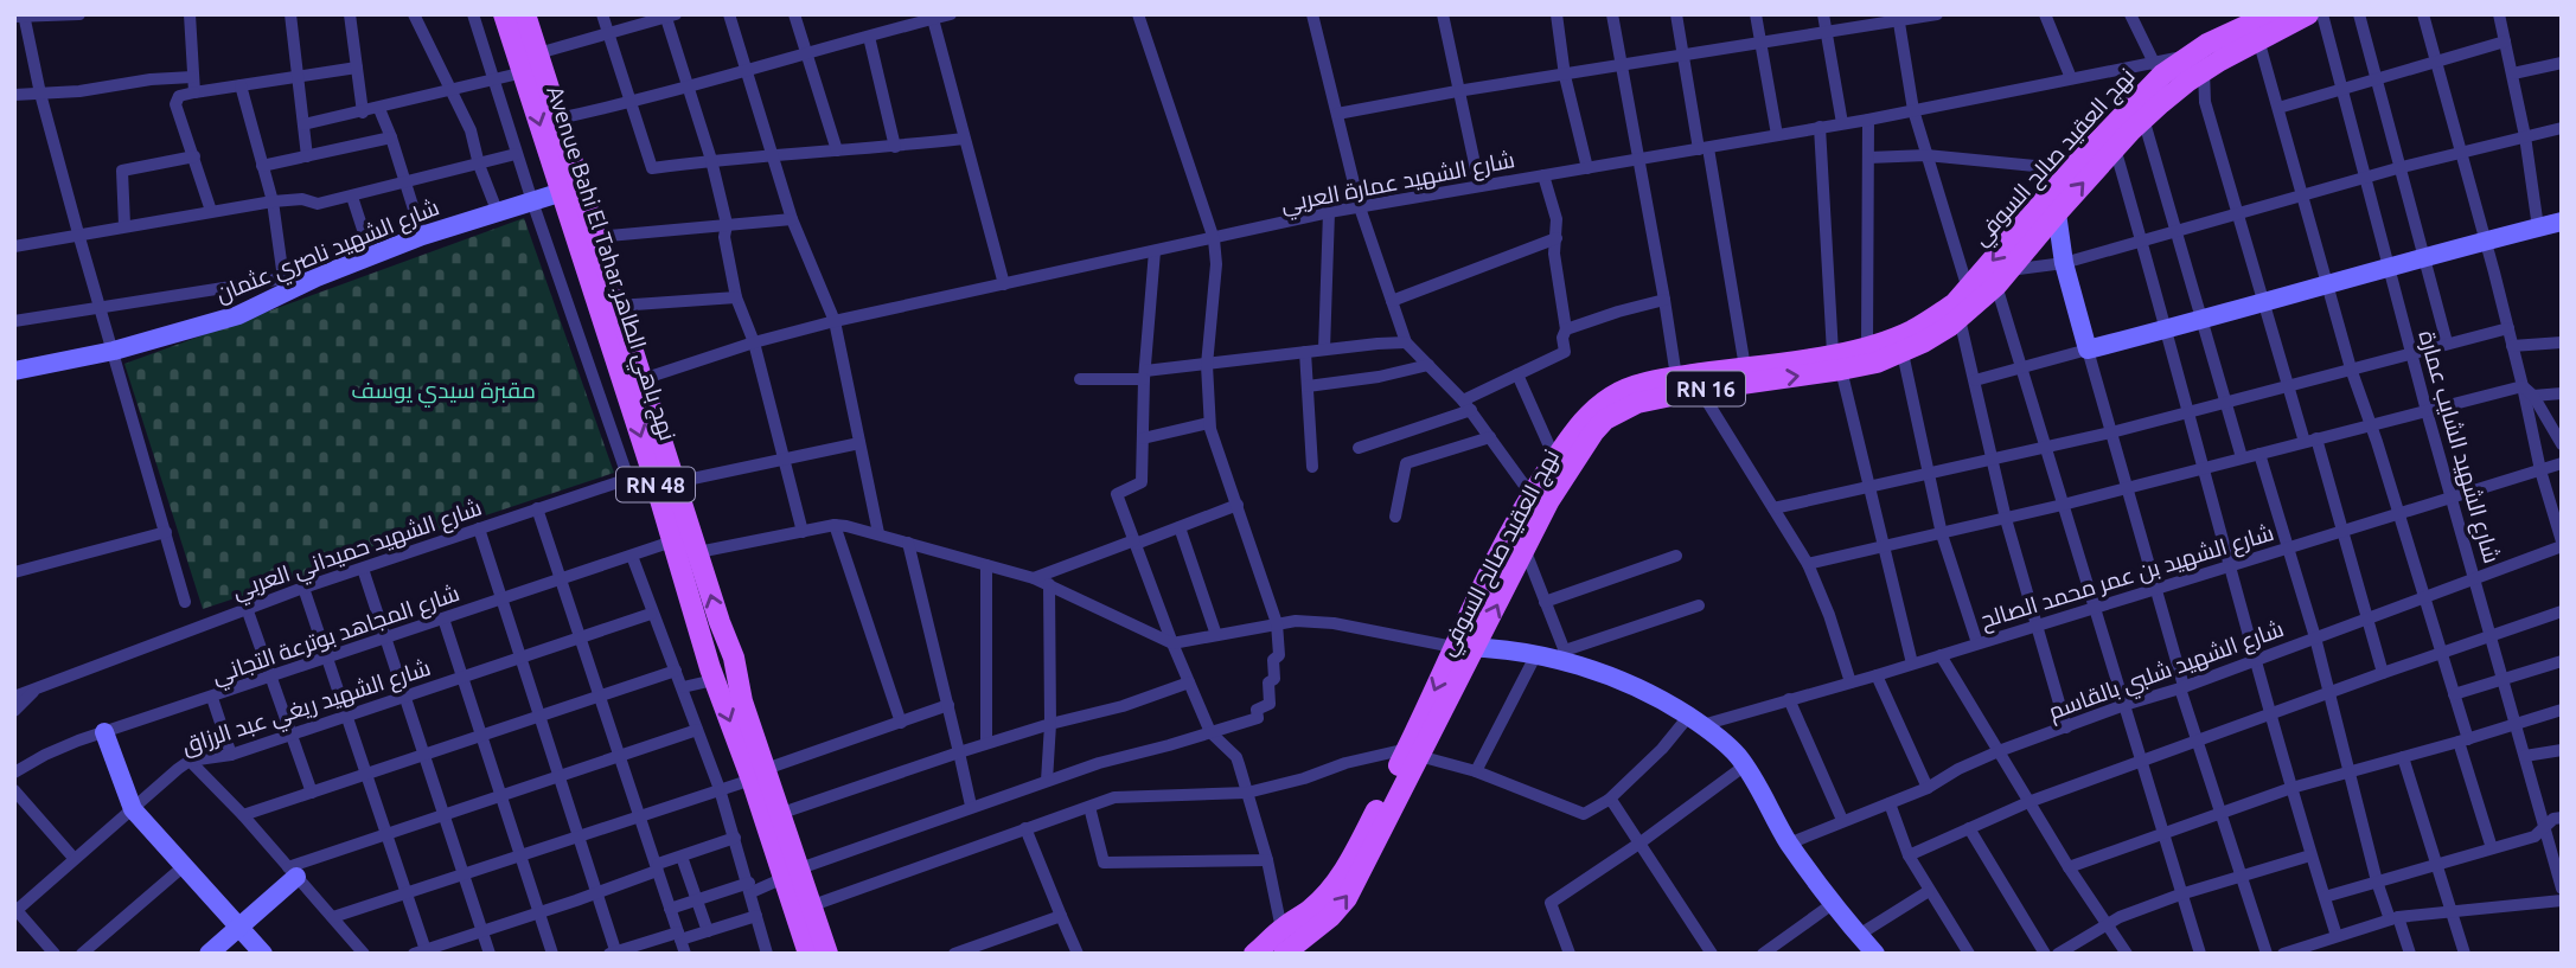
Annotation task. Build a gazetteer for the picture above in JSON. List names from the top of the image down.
{
  "streets": {
    "main road": [
      "نهج العقيد صالح السوفي",
      "Avenue Bahi El Tahar,نهج باهي الطاهر",
      "RN 16",
      "RN 48"
    ],
    "street": [
      "شارع الشهيد عمارة العربي",
      "شارع الشهيد ناصري عثمان",
      "شارع الشهيد الشايب عمارة",
      "شارع الشهيد حميداني العربي",
      "شارع الشهيد بن عمر محمد الصالح",
      "شارع المجاهد بوترعة التجاني",
      "شارع الشهيد شلبي بالقاسم",
      "شارع الشهيد ريغي عبد الرزاق"
    ]
  },
  "crossings": [
    ["نهج العقيد صالح السوفي", "شارع الشهيد عمارة العربي"],
    ["شارع الشهيد عمارة العربي", "Avenue Bahi El Tahar,نهج باهي الطاهر"],
    ["شارع الشهيد ناصري عثمان", "Avenue Bahi El Tahar,نهج باهي الطاهر"],
    ["Avenue Bahi El Tahar,نهج باهي الطاهر", "شارع الشهيد حميداني العربي"],
    ["Avenue Bahi El Tahar,نهج باهي الطاهر", "شارع المجاهد بوترعة التجاني"],
    ["شارع الشهيد الشايب عمارة", "شارع الشهيد بن عمر محمد الصالح"],
    ["شارع الشهيد الشايب عمارة", "شارع الشهيد شلبي بالقاسم"]
  ],
  "parks": ["مقبرة سيدي يوسف"]
}
